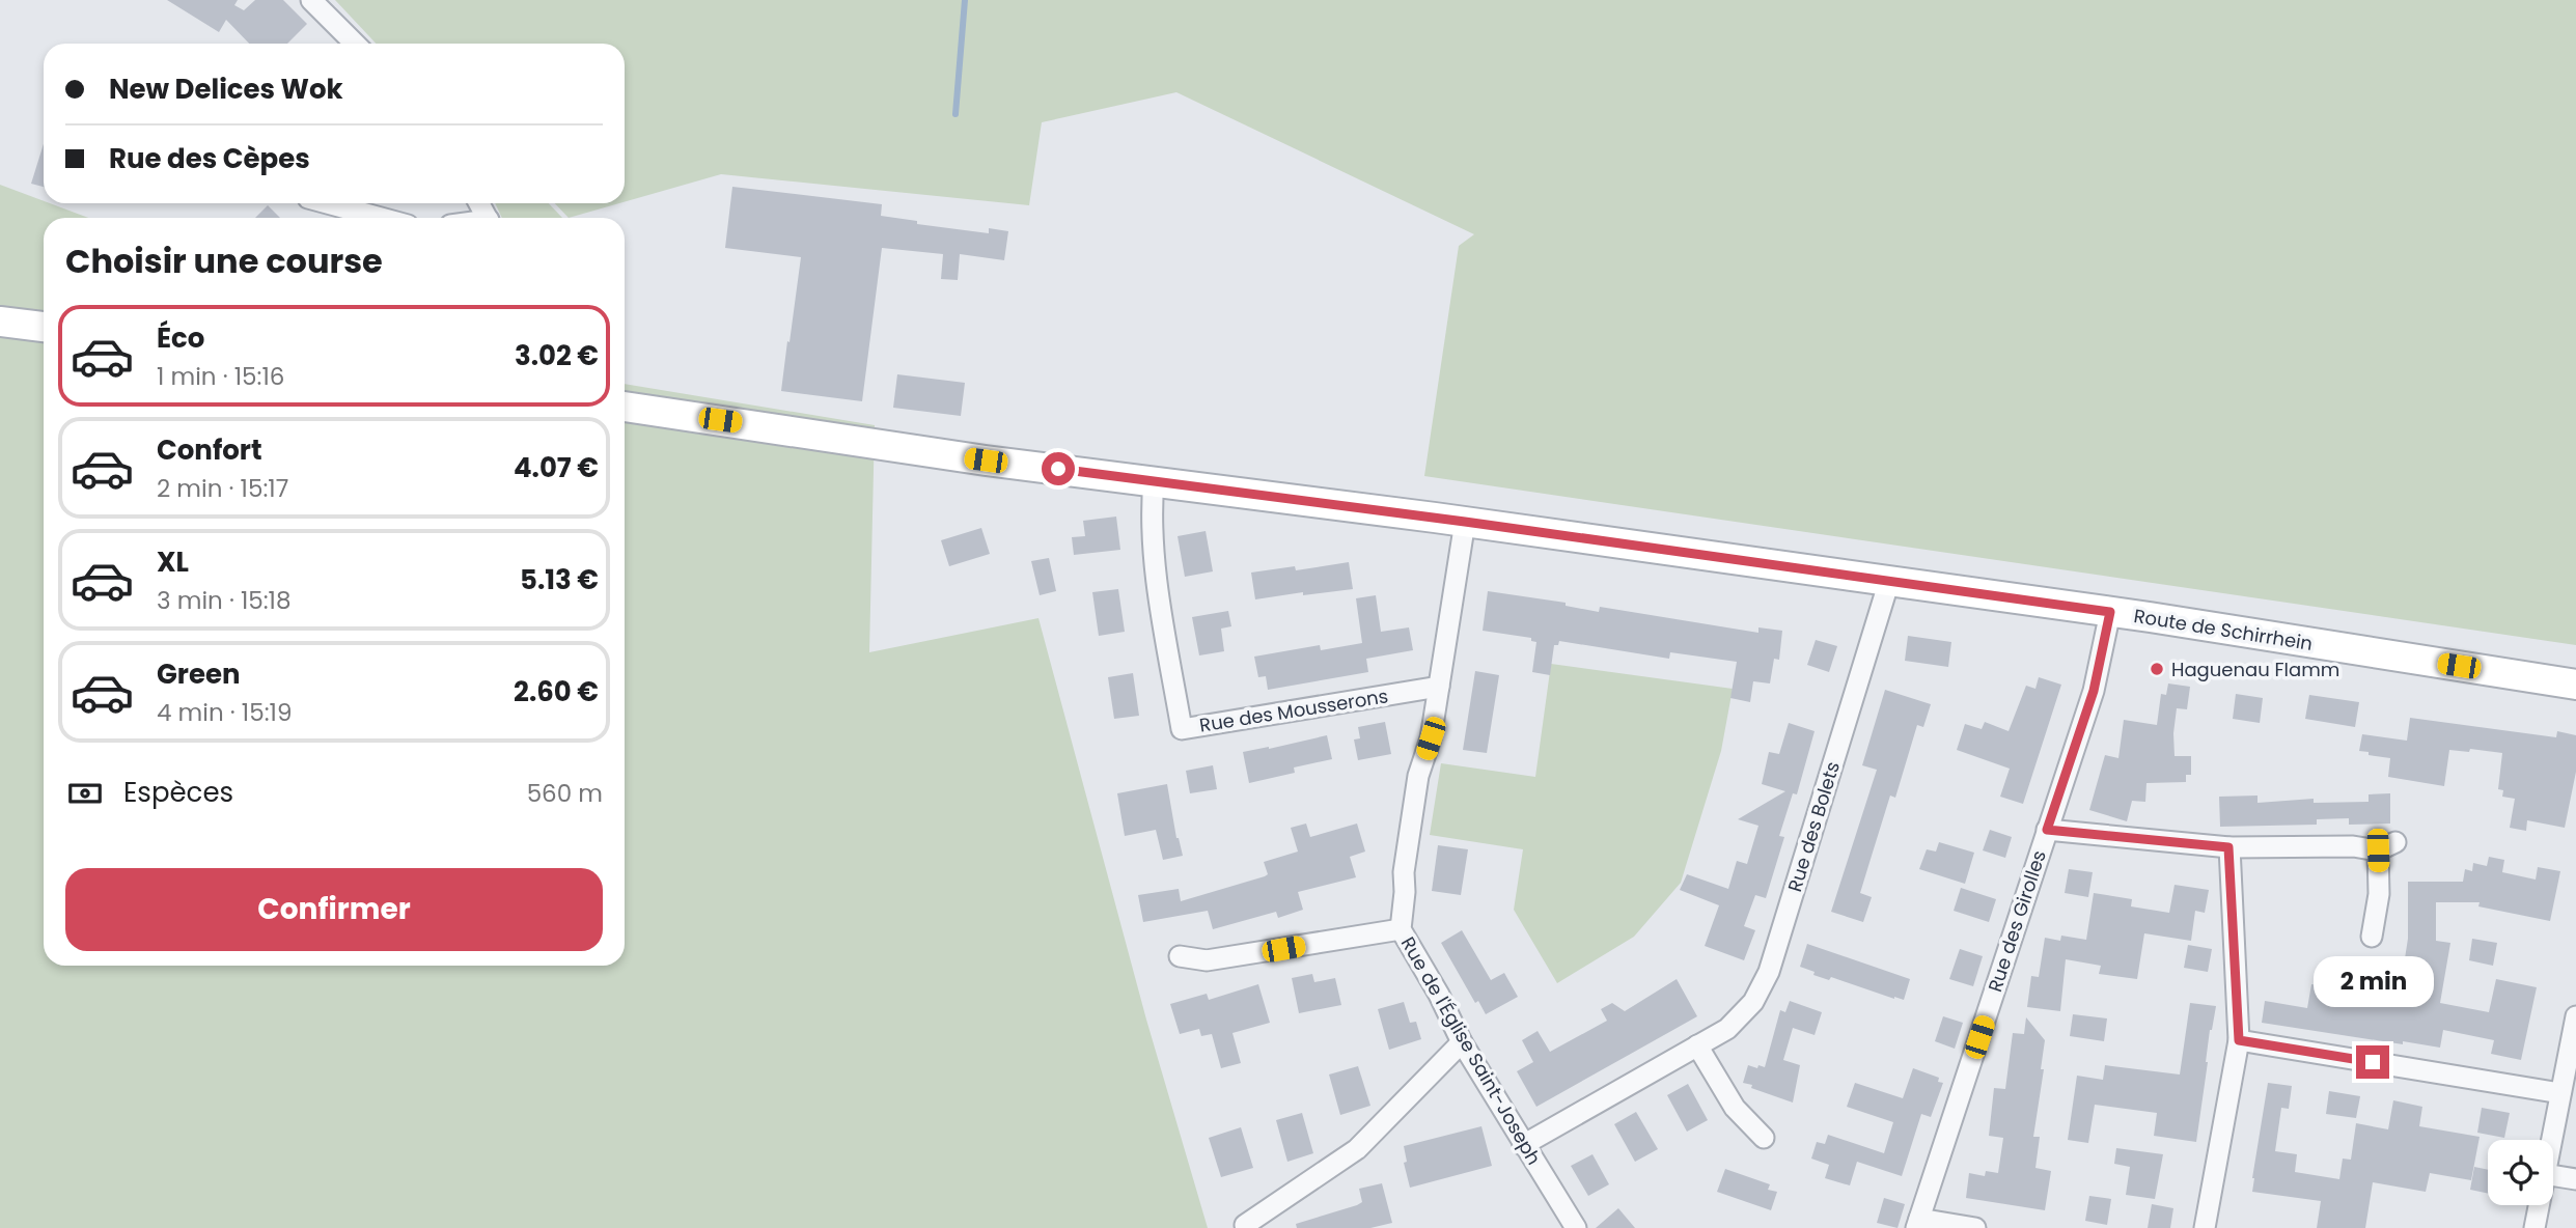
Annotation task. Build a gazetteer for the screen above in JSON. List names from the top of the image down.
{
  "streets": {
    "street": [
      "Route de Schirrhein",
      "Rue des Mousserons",
      "Rue des Bolets",
      "Rue des Girolles",
      "Rue de l'Église Saint-Joseph"
    ]
  },
  "crossings": [
    ["Route de Schirrhein", "Rue des Mousserons"],
    ["Route de Schirrhein", "Rue des Bolets"],
    ["Route de Schirrhein", "Rue des Girolles"],
    ["Route de Schirrhein", "Rue de l'Église Saint-Joseph"],
    ["Rue des Mousserons", "Rue de l'Église Saint-Joseph"],
    ["Rue des Bolets", "Rue de l'Église Saint-Joseph"]
  ],
  "places": ["Haguenau Flamm"],
  "page": {
    "banner": ["New Delices Wok", "Rue des Cèpes"],
    "heading": "Choisir une course",
    "list": [
      {
        "name": "Éco",
        "note": "1 min · 15:16",
        "value": "3.02 €"
      },
      {
        "name": "Confort",
        "note": "2 min · 15:17",
        "value": "4.07 €"
      },
      {
        "name": "XL",
        "note": "3 min · 15:18",
        "value": "5.13 €"
      },
      {
        "name": "Green",
        "note": "4 min · 15:19",
        "value": "2.60 €"
      }
    ],
    "pay": ["Espèces", "560 m"],
    "buttons": "Confirmer",
    "bubble": "2 min"
  }
}
